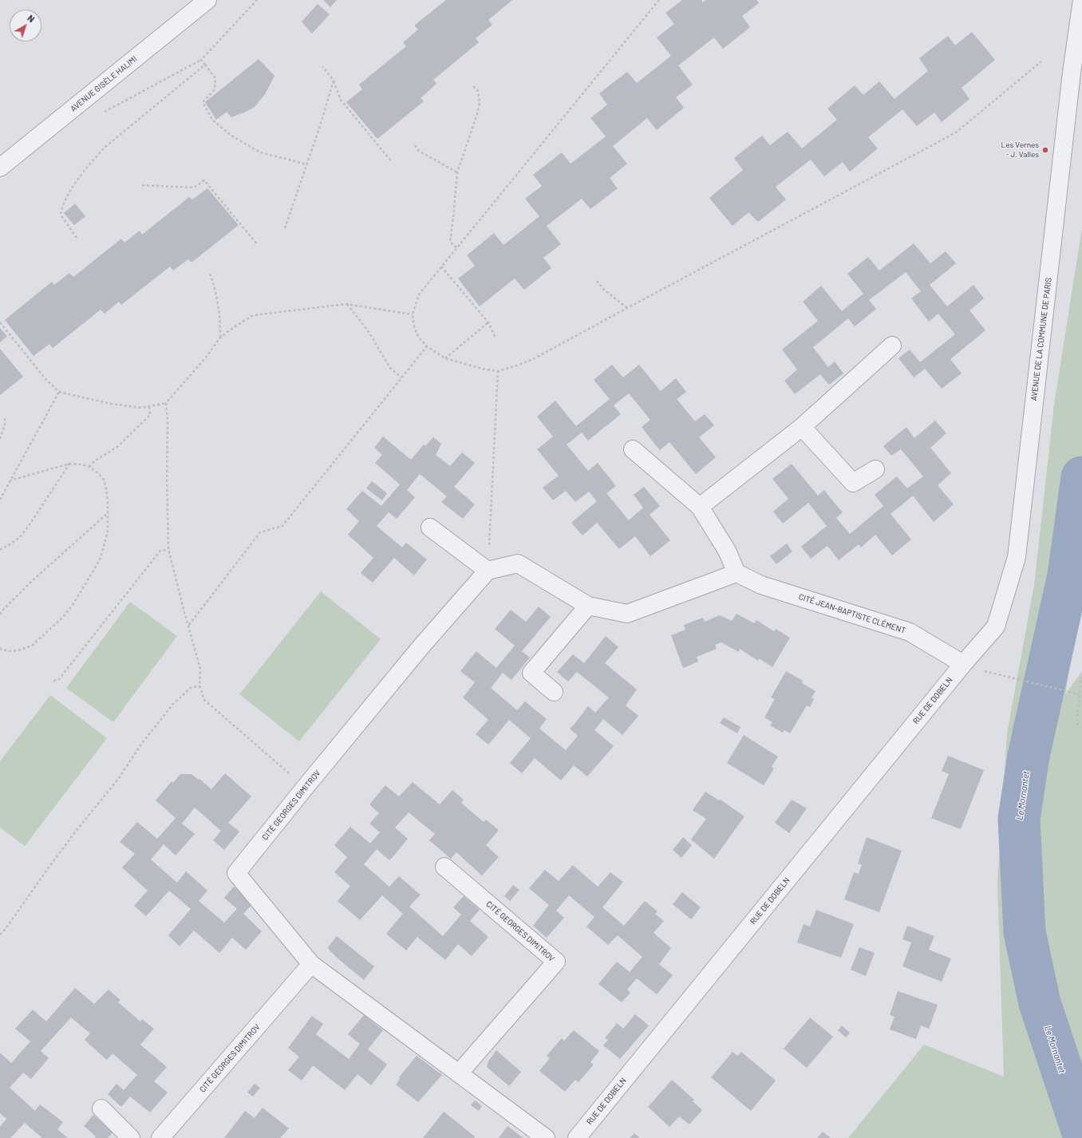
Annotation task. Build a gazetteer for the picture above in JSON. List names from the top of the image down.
{
  "streets": {
    "street": [
      "AVENUE GISÈLE HALIMI",
      "AVENUE DE LA COMMUNE DE PARIS",
      "CITÉ JEAN-BAPTISTE CLÉMENT",
      "RUE DE DOBELN",
      "CITÉ GEORGES DIMITROV"
    ]
  },
  "crossings": [
    ["AVENUE DE LA COMMUNE DE PARIS", "CITÉ JEAN-BAPTISTE CLÉMENT"],
    ["AVENUE DE LA COMMUNE DE PARIS", "RUE DE DOBELN"],
    ["CITÉ JEAN-BAPTISTE CLÉMENT", "RUE DE DOBELN"]
  ],
  "water": ["Le Mornantet"],
  "places": ["Les Vernes - J. Valles"],
  "north": "top right"
}
